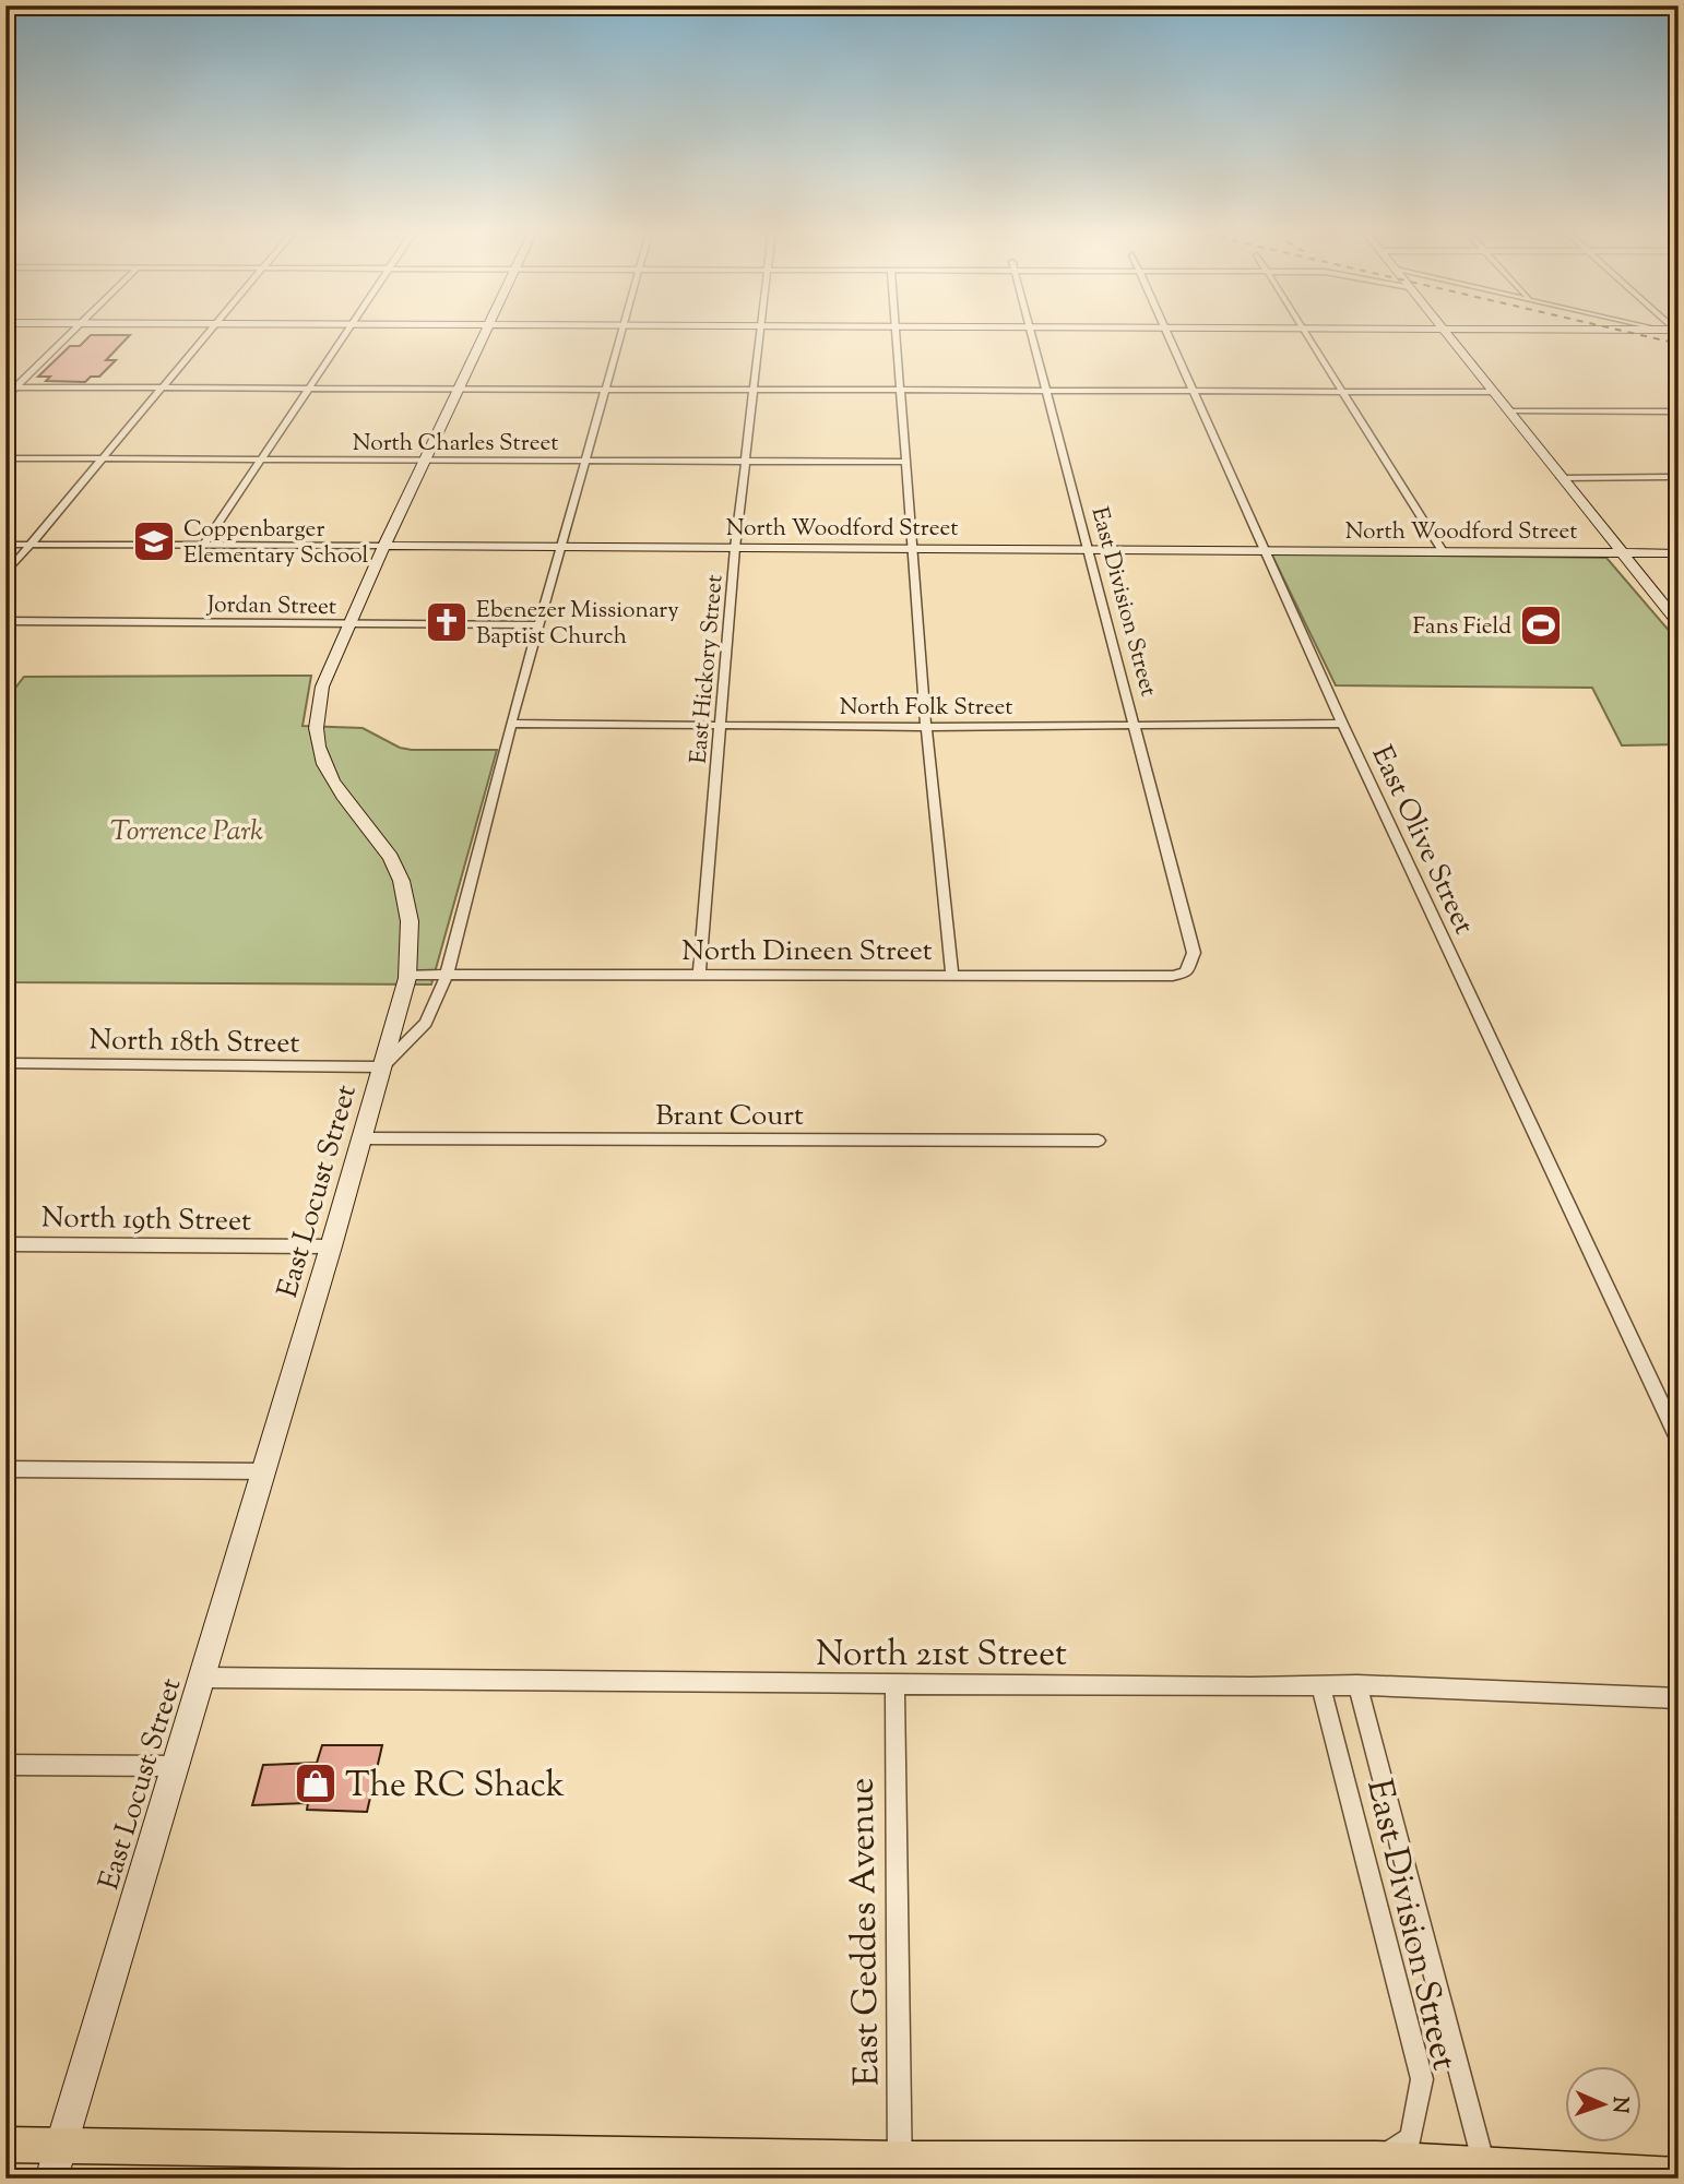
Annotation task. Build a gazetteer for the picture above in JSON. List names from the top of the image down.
{
  "streets": {
    "street": [
      "North Charles Street",
      "North Woodford Street",
      "East Division Street",
      "Jordan Street",
      "East Hickory Street",
      "North Folk Street",
      "East Olive Street",
      "North Dineen Street",
      "North 18th Street",
      "Brant Court",
      "East Locust Street",
      "North 19th Street",
      "North 21st Street",
      "East Geddes Avenue"
    ]
  },
  "crossings": [
    ["North Charles Street", "East Hickory Street"],
    ["North Charles Street", "East Locust Street"],
    ["North Woodford Street", "East Division Street"],
    ["North Woodford Street", "East Hickory Street"],
    ["North Woodford Street", "East Olive Street"],
    ["North Woodford Street", "East Locust Street"],
    ["East Division Street", "North Folk Street"],
    ["East Division Street", "North Dineen Street"],
    ["East Division Street", "North 21st Street"],
    ["Jordan Street", "East Locust Street"],
    ["East Hickory Street", "North Folk Street"],
    ["East Hickory Street", "North Dineen Street"],
    ["North Folk Street", "East Olive Street"],
    ["North Folk Street", "East Locust Street"],
    ["North Dineen Street", "East Locust Street"],
    ["North 18th Street", "East Locust Street"],
    ["Brant Court", "East Locust Street"],
    ["East Locust Street", "North 19th Street"],
    ["East Locust Street", "North 21st Street"],
    ["North 21st Street", "East Geddes Avenue"]
  ],
  "parks": ["Torrence Park"],
  "places": {
    "school or university": ["Coppenbarger Elementary School"],
    "church": ["Ebenezer Missionary Baptist Church"],
    "sports": ["Fans Field"],
    "shop": ["The RC Shack"]
  },
  "north": "right"
}
